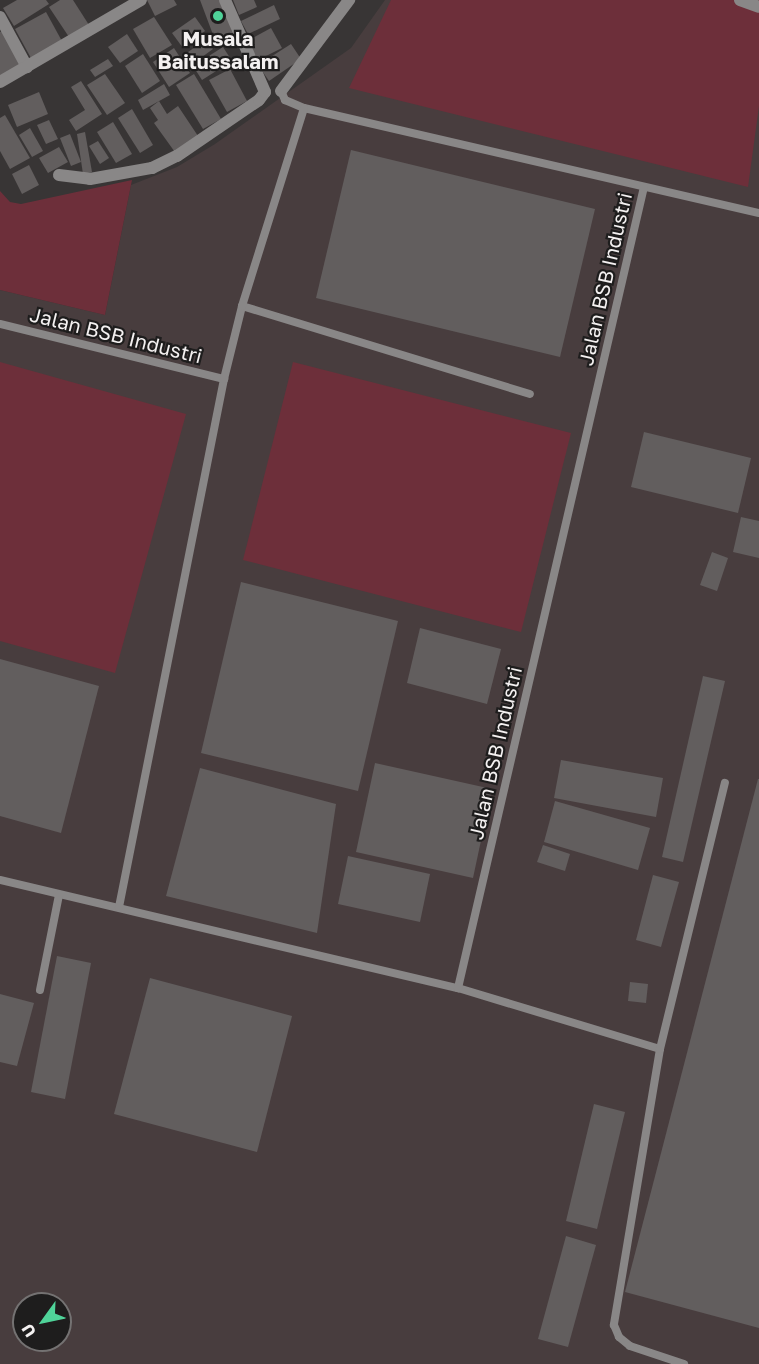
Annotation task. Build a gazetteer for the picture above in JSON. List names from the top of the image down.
{
  "streets": {
    "lane": ["Jalan BSB Industri"]
  },
  "places": ["Musala Baitussalam"],
  "north": "bottom left"
}
